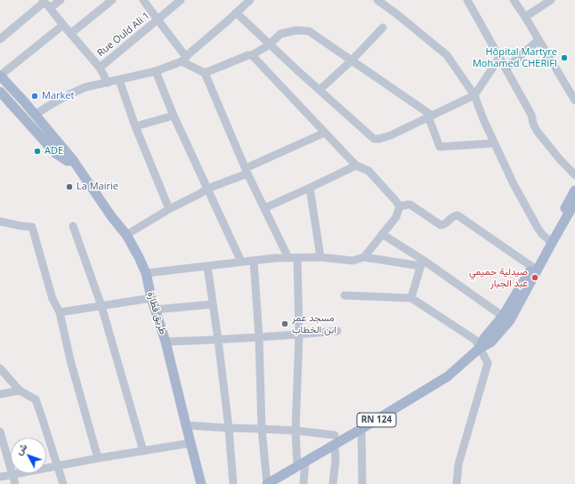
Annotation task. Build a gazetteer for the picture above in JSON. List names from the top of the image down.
{
  "streets": {
    "main road": ["طريق قطارة", "RN 124"],
    "street": ["Rue Ould Ali 1"]
  },
  "places": [
    "Hôpital Martyre Mohamed CHERIFI",
    "Market",
    "ADE",
    "La Mairie",
    "صيدلية حميمي عبد الجبار",
    "مسجد عمر ابن الخطاب"
  ],
  "north": "top left"
}
